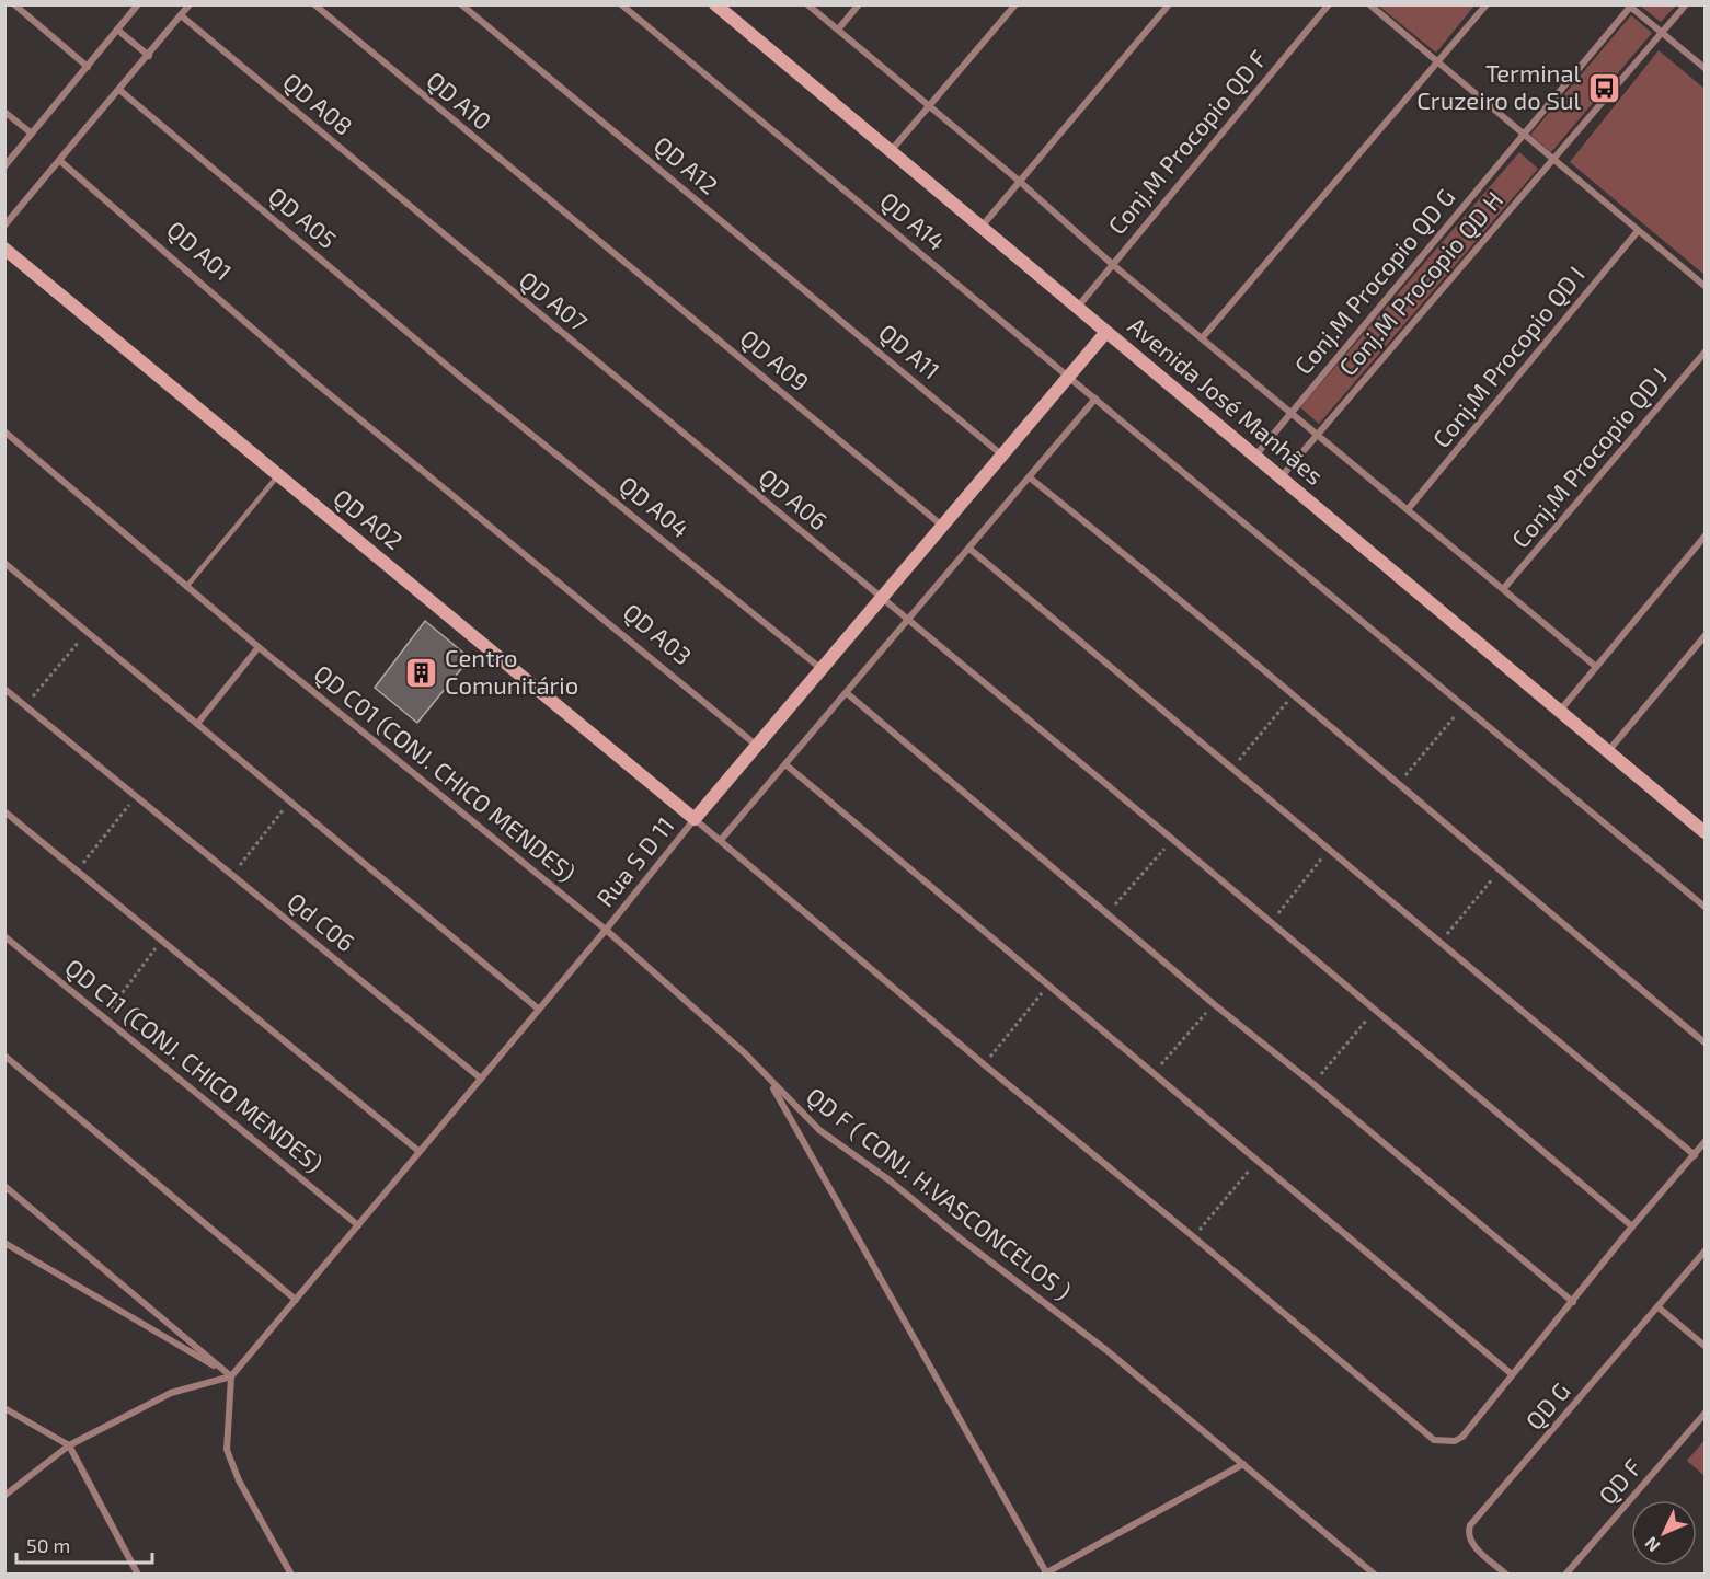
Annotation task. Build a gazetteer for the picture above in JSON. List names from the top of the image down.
{
  "streets": {
    "street": [
      "QD A10",
      "QD A08",
      "Conj.M Procopio QD F",
      "QD A12",
      "QD A05",
      "QD A14",
      "QD A01",
      "Conj.M Procopio QD G",
      "Conj.M Procopio QD H",
      "QD A07",
      "QD A11",
      "Conj.M Procopio QD I",
      "QD A09",
      "Avenida José Manhães",
      "Conj.M Procopio QD J",
      "QD A06",
      "QD A04",
      "QD A02",
      "QD A03",
      "QD C01 (CONJ. CHICO MENDES)",
      "Rua S D 11",
      "Qd C06",
      "QD C11 (CONJ. CHICO MENDES)",
      "QD F ( CONJ. H.VASCONCELOS )",
      "QD G",
      "QD F"
    ]
  },
  "crossings": [
    ["QD A10", "QD A09"],
    ["QD A08", "QD A07"],
    ["Conj.M Procopio QD F", "Avenida José Manhães"],
    ["QD A12", "QD A11"],
    ["QD A05", "QD A04"],
    ["QD A01", "QD A03"],
    ["Conj.M Procopio QD G", "Avenida José Manhães"],
    ["Conj.M Procopio QD H", "Avenida José Manhães"],
    ["QD A07", "QD A06"],
    ["QD A02", "Rua S D 11"],
    ["QD C01 (CONJ. CHICO MENDES)", "Rua S D 11"],
    ["QD C01 (CONJ. CHICO MENDES)", "QD F ( CONJ. H.VASCONCELOS )"],
    ["Rua S D 11", "Qd C06"],
    ["Rua S D 11", "QD C11 (CONJ. CHICO MENDES)"],
    ["Rua S D 11", "QD F ( CONJ. H.VASCONCELOS )"]
  ],
  "places": {
    "bus stop": ["Terminal Cruzeiro do Sul"],
    "building": ["Centro Comunitário"]
  },
  "scale_bar": "50 m",
  "north": "bottom left"
}
